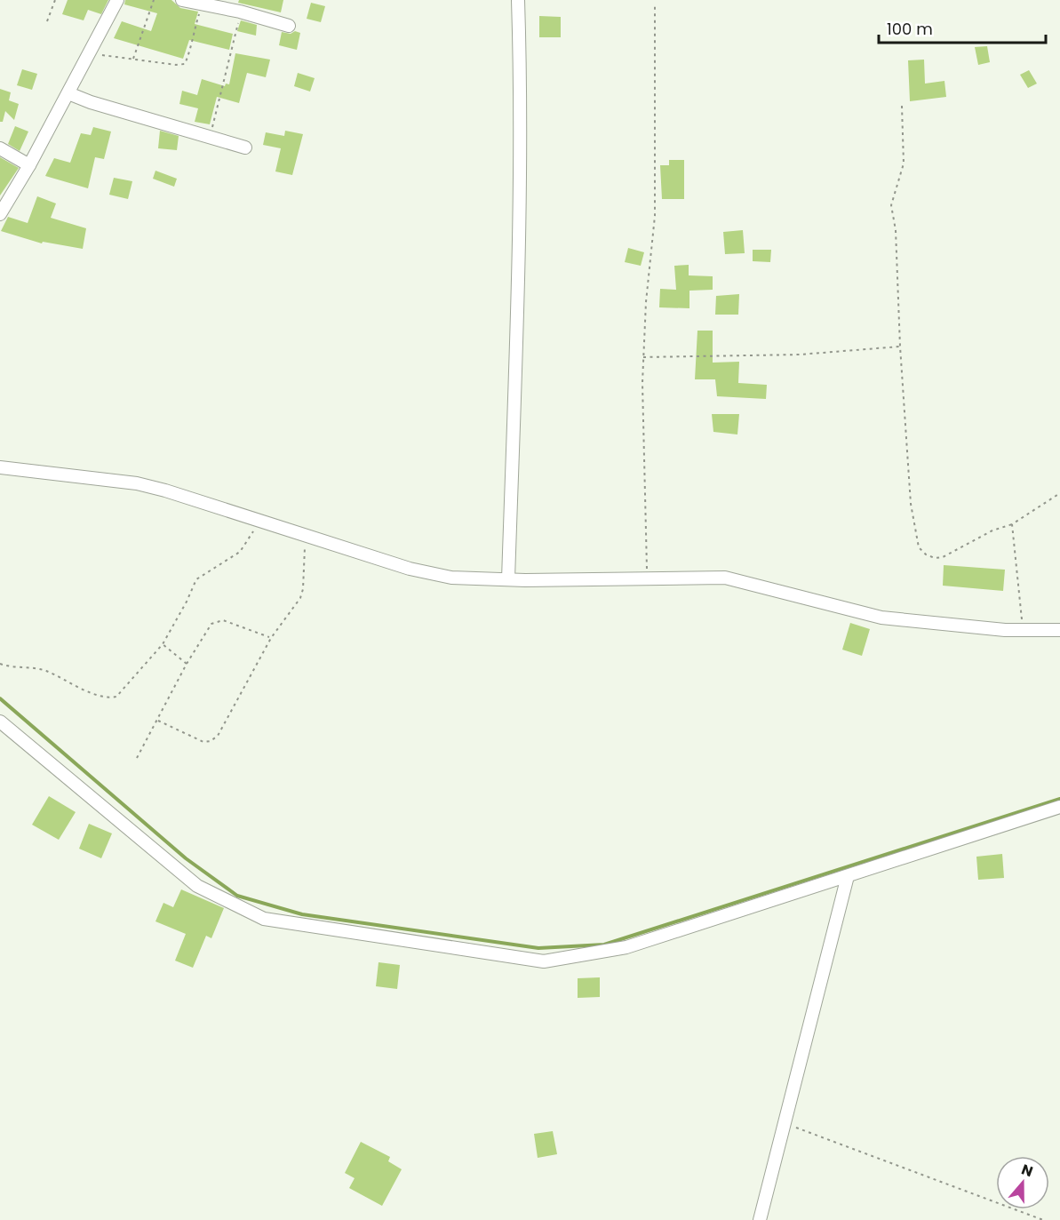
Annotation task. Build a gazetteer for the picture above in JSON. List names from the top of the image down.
{
  "scale_bar": "100 m",
  "north": "top"
}
